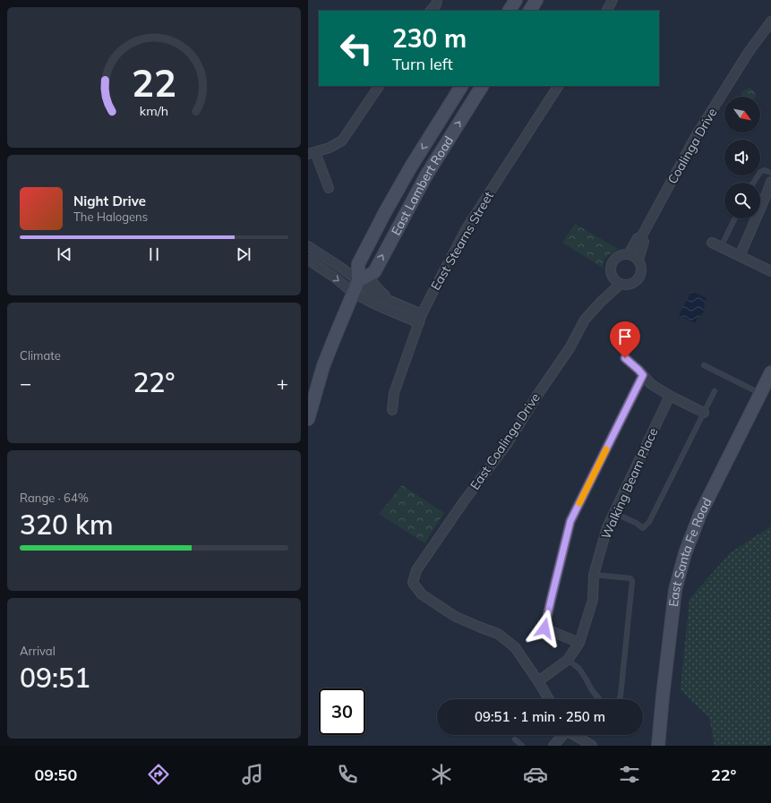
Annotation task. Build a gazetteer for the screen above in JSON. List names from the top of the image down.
{
  "streets": {
    "main road": ["East Lambert Road", "East Santa Fe Road"],
    "street": [
      "Coalinga Drive",
      "East Stearns Street",
      "East Coalinga Drive",
      "Walking Beam Place"
    ]
  },
  "crossings": [
    ["Coalinga Drive", "East Coalinga Drive"],
    ["East Coalinga Drive", "Walking Beam Place"]
  ],
  "north": "bottom right",
  "page": {
    "turn": ["230 m", "Turn left"],
    "song": ["Night Drive", "The Halogens"],
    "tile": [
      "Climate",
      ["Range · 64%", "320 km"],
      ["Arrival", "09:51"]
    ],
    "heat": ["−", "22°", "+"],
    "limit": "30",
    "trip": "09:51 · 1 min · 250 m",
    "tabs": ["09:50", "22°"],
    "gauge": ["22", "km/h"]
  }
}
